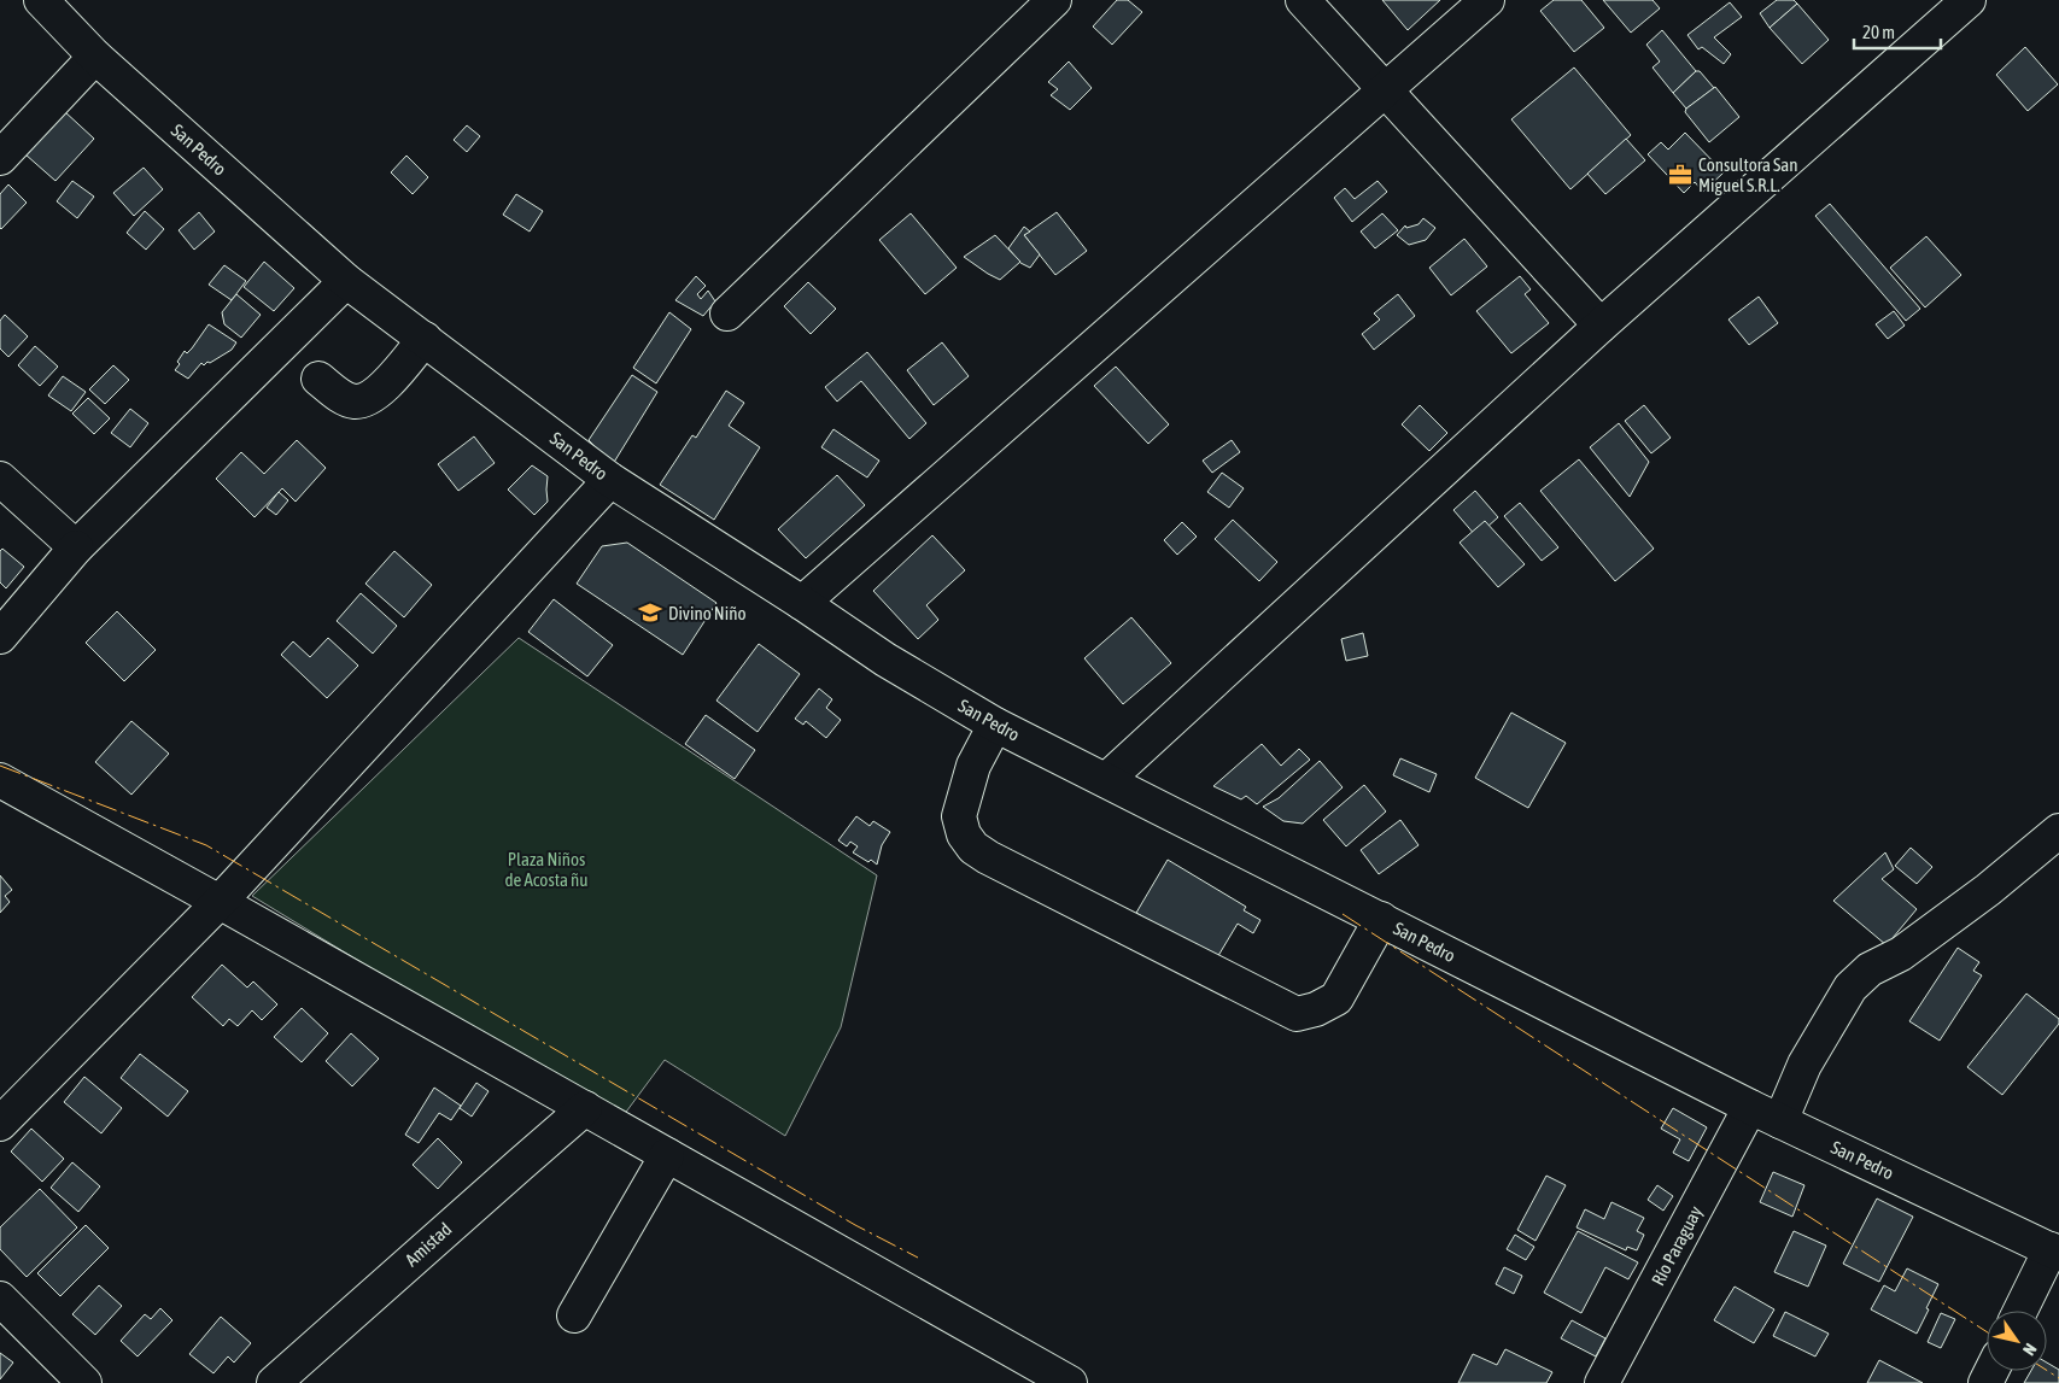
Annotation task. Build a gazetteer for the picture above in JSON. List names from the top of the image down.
{
  "streets": {
    "street": ["San Pedro", "Amistad", "Río Paraguay"]
  },
  "crossings": [
    ["San Pedro", "Río Paraguay"]
  ],
  "parks": ["Plaza Niños de Acosta ñu"],
  "places": {
    "office": ["Consultora San Miguel S.R.L."],
    "school or university": ["Divino Niño"]
  },
  "scale_bar": "20 m",
  "north": "bottom right"
}
